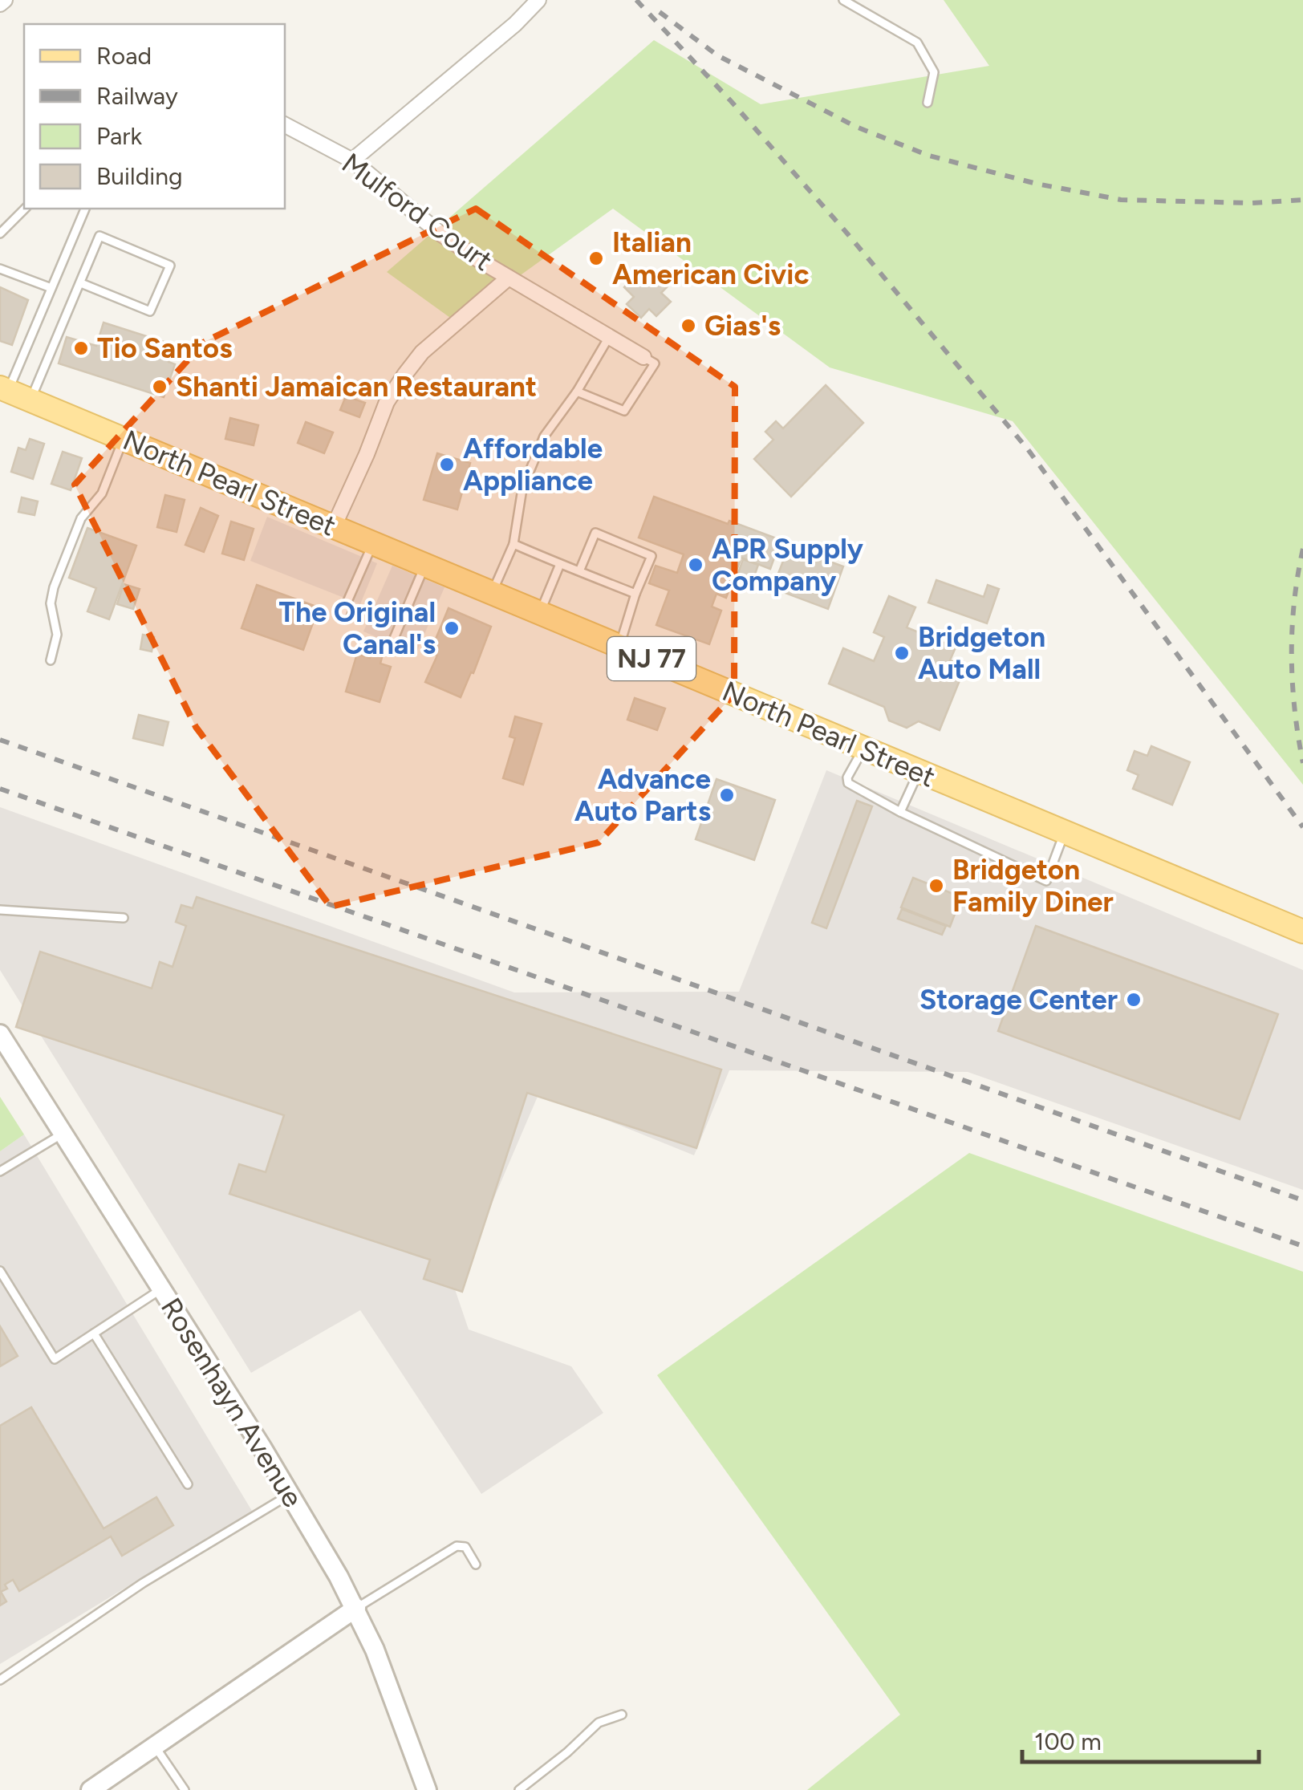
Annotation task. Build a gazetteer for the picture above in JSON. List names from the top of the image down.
{
  "streets": {
    "main road": ["North Pearl Street", "NJ 77"],
    "street": ["Mulford Court", "Rosenhayn Avenue"]
  },
  "places": [
    "Italian American Civic",
    "Gias's",
    "Tio Santos",
    "Shanti Jamaican Restaurant",
    "Affordable Appliance",
    "APR Supply Company",
    "The Original Canal's",
    "Bridgeton Auto Mall",
    "Advance Auto Parts",
    "Bridgeton Family Diner",
    "Storage Center"
  ],
  "legend": [
    "Road",
    "Railway",
    "Park",
    "Building"
  ],
  "scale_bar": "100 m"
}
